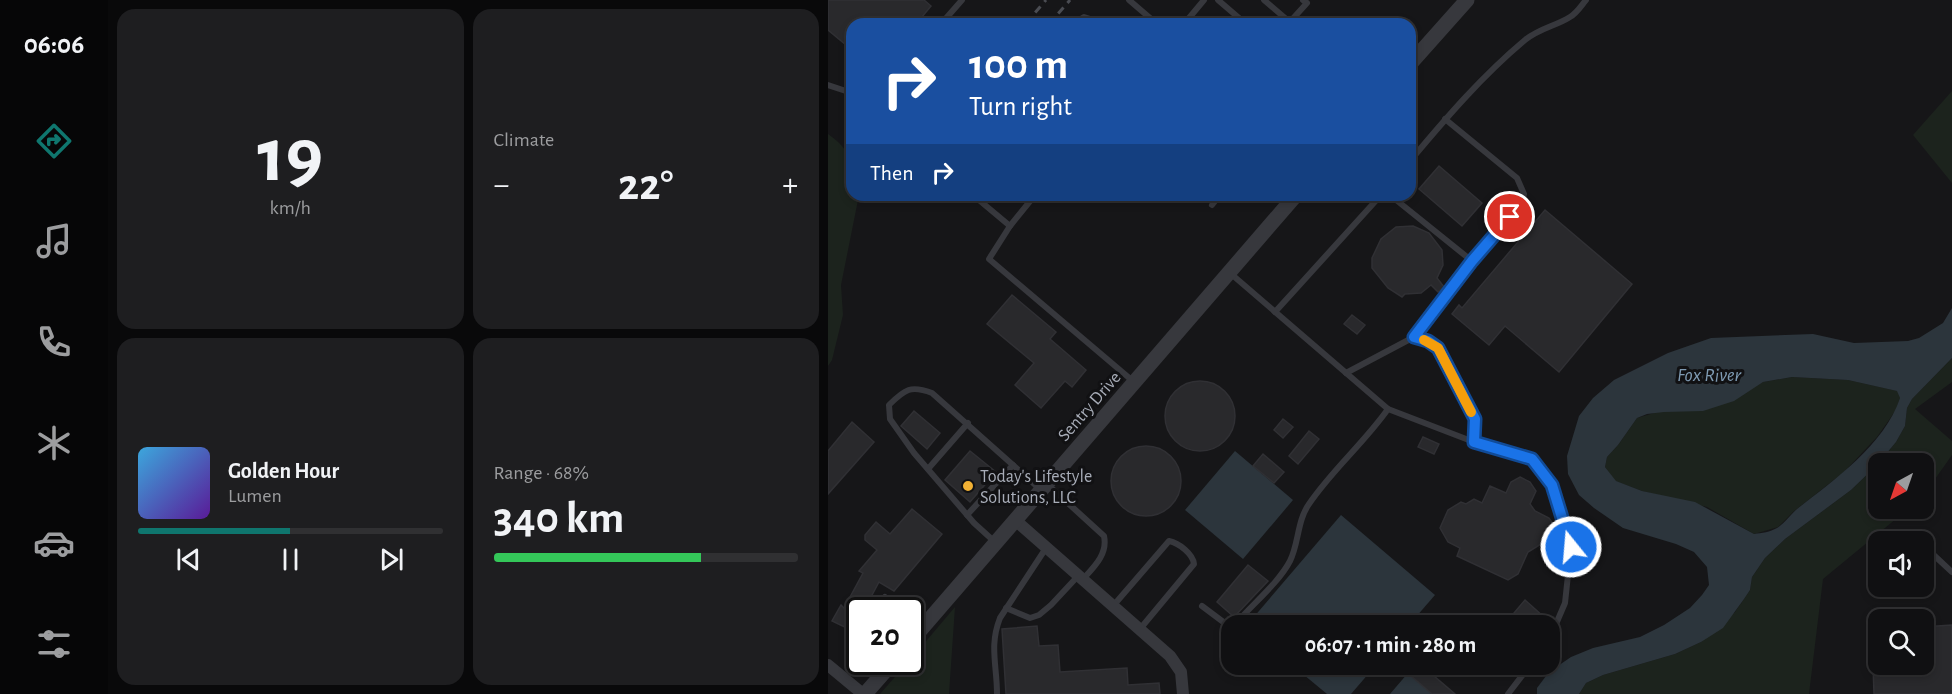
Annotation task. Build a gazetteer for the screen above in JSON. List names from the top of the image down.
{
  "streets": {
    "street": ["Sentry Drive"]
  },
  "water": ["Fox River"],
  "places": ["Today's Lifestyle Solutions, LLC"],
  "north": "bottom left",
  "page": {
    "tabs": "06:06",
    "tile": [
      ["19", "km/h"],
      "Climate",
      ["Range · 68%", "340 km"]
    ],
    "turn": ["100 m", "Turn right"],
    "then": "Then",
    "heat": ["−", "22°", "+"],
    "song": ["Golden Hour", "Lumen"],
    "limit": "20",
    "trip": "06:07 · 1 min · 280 m"
  }
}
